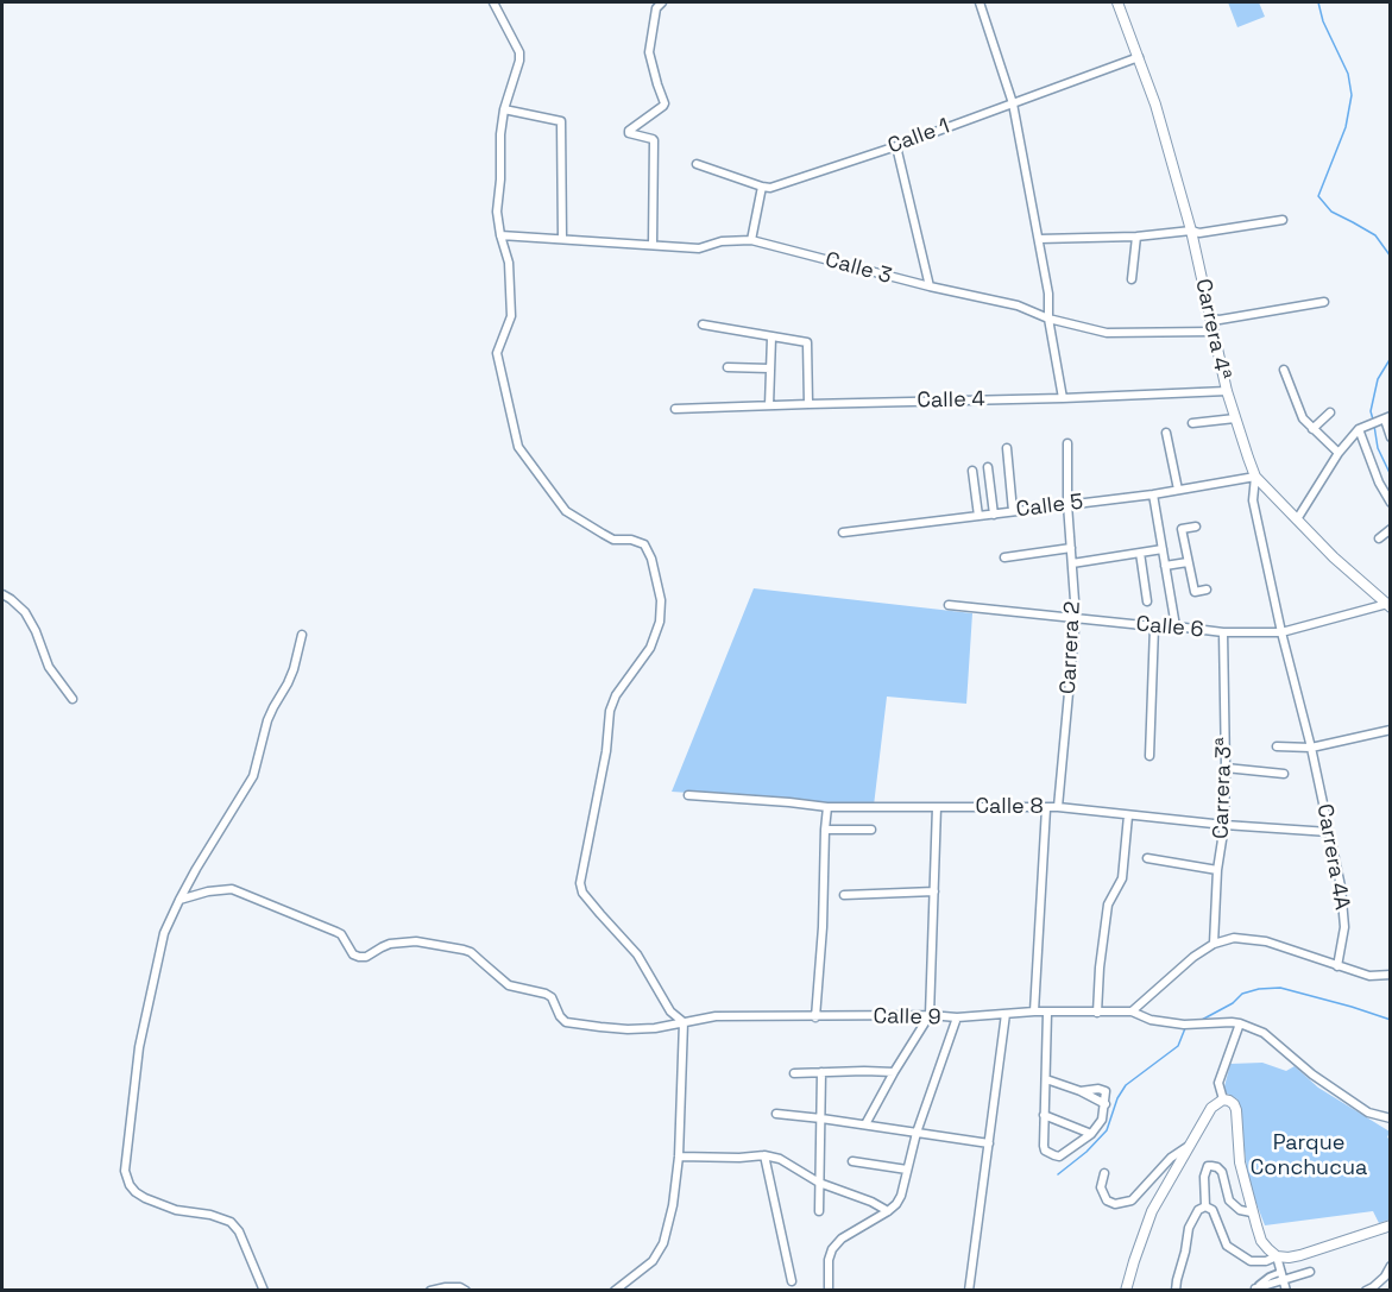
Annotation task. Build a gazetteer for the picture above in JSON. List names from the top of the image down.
{
  "streets": {
    "street": [
      "Calle 1",
      "Calle 3",
      "Carrera 4ª",
      "Calle 4",
      "Calle 5",
      "Calle 6",
      "Carrera 2",
      "Carrera 3ª",
      "Calle 8",
      "Carrera 4A",
      "Calle 9"
    ]
  },
  "crossings": [
    ["Calle 1", "Carrera 4ª"],
    ["Calle 3", "Carrera 4ª"],
    ["Carrera 4ª", "Calle 4"],
    ["Carrera 4ª", "Calle 5"],
    ["Carrera 4ª", "Calle 6"],
    ["Carrera 4ª", "Carrera 4A"],
    ["Calle 5", "Carrera 2"],
    ["Calle 5", "Carrera 4A"],
    ["Calle 6", "Carrera 2"],
    ["Calle 6", "Carrera 3ª"],
    ["Calle 6", "Carrera 4A"],
    ["Carrera 2", "Calle 8"],
    ["Carrera 3ª", "Calle 8"],
    ["Calle 8", "Carrera 4A"]
  ],
  "parks": ["Parque Conchucua"]
}
